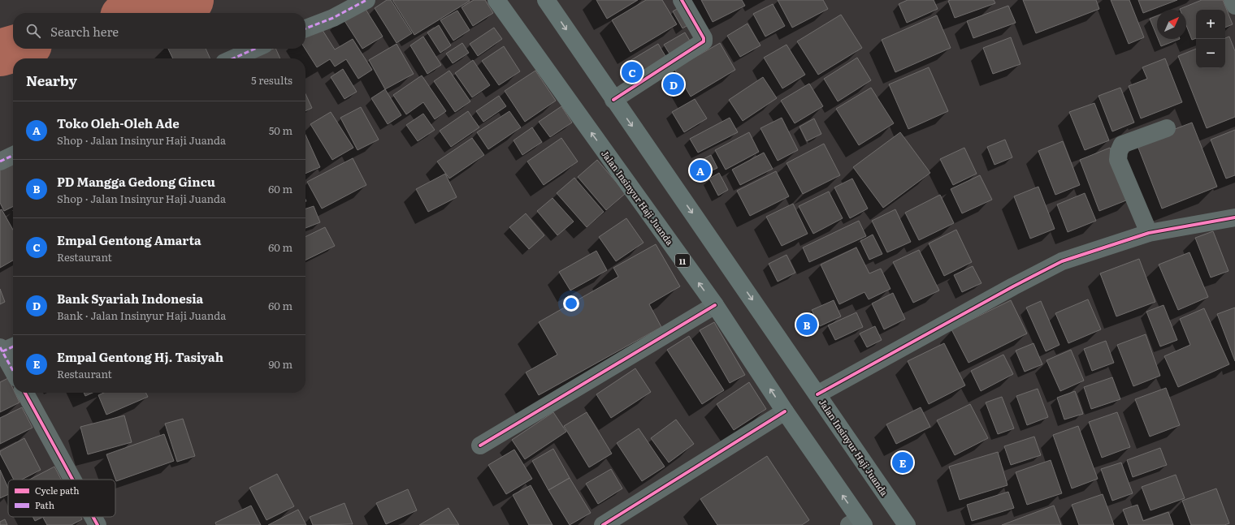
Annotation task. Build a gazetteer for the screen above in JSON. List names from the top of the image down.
{
  "streets": {
    "highway": ["Jalan Insinyur Haji Juanda", "11"]
  },
  "legend": ["Cycle path", "Path"],
  "north": "top right",
  "page": {
    "map_buttons": ["+", "−"],
    "search": "Search here",
    "heading": ["Nearby", "5 results"],
    "pins": [
      "C",
      "D",
      "A",
      "B",
      "E"
    ],
    "list": [
      {
        "mark": "A",
        "name": "Toko Oleh-Oleh Ade",
        "note": "Shop · Jalan Insinyur Haji Juanda",
        "value": "50 m"
      },
      {
        "mark": "B",
        "name": "PD Mangga Gedong Gincu",
        "note": "Shop · Jalan Insinyur Haji Juanda",
        "value": "60 m"
      },
      {
        "mark": "C",
        "name": "Empal Gentong Amarta",
        "note": "Restaurant",
        "value": "60 m"
      },
      {
        "mark": "D",
        "name": "Bank Syariah Indonesia",
        "note": "Bank · Jalan Insinyur Haji Juanda",
        "value": "60 m"
      },
      {
        "mark": "E",
        "name": "Empal Gentong Hj. Tasiyah",
        "note": "Restaurant",
        "value": "90 m"
      }
    ]
  }
}
